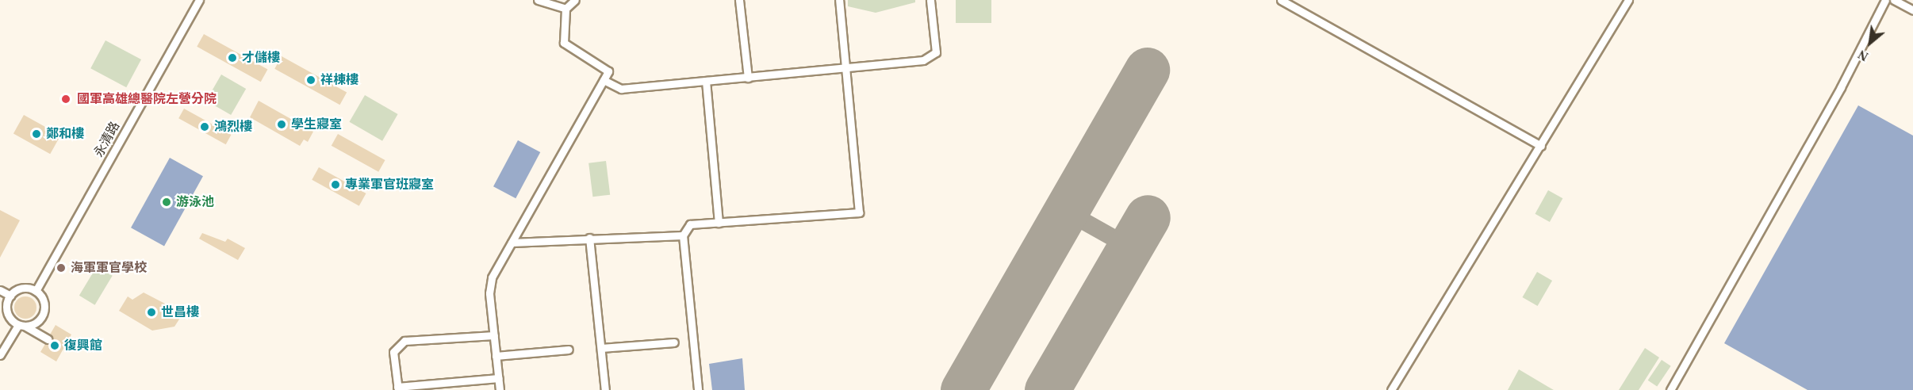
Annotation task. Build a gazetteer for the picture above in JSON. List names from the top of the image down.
{
  "streets": {
    "street": ["永清路"]
  },
  "places": [
    "才儲樓",
    "祥棟樓",
    "國軍高雄總醫院左營分院",
    "學生寢室",
    "鴻烈樓",
    "鄭和樓",
    "專業軍官班寢室",
    "游泳池",
    "海軍軍官學校",
    "世昌樓",
    "復興館"
  ],
  "north": "bottom left"
}
